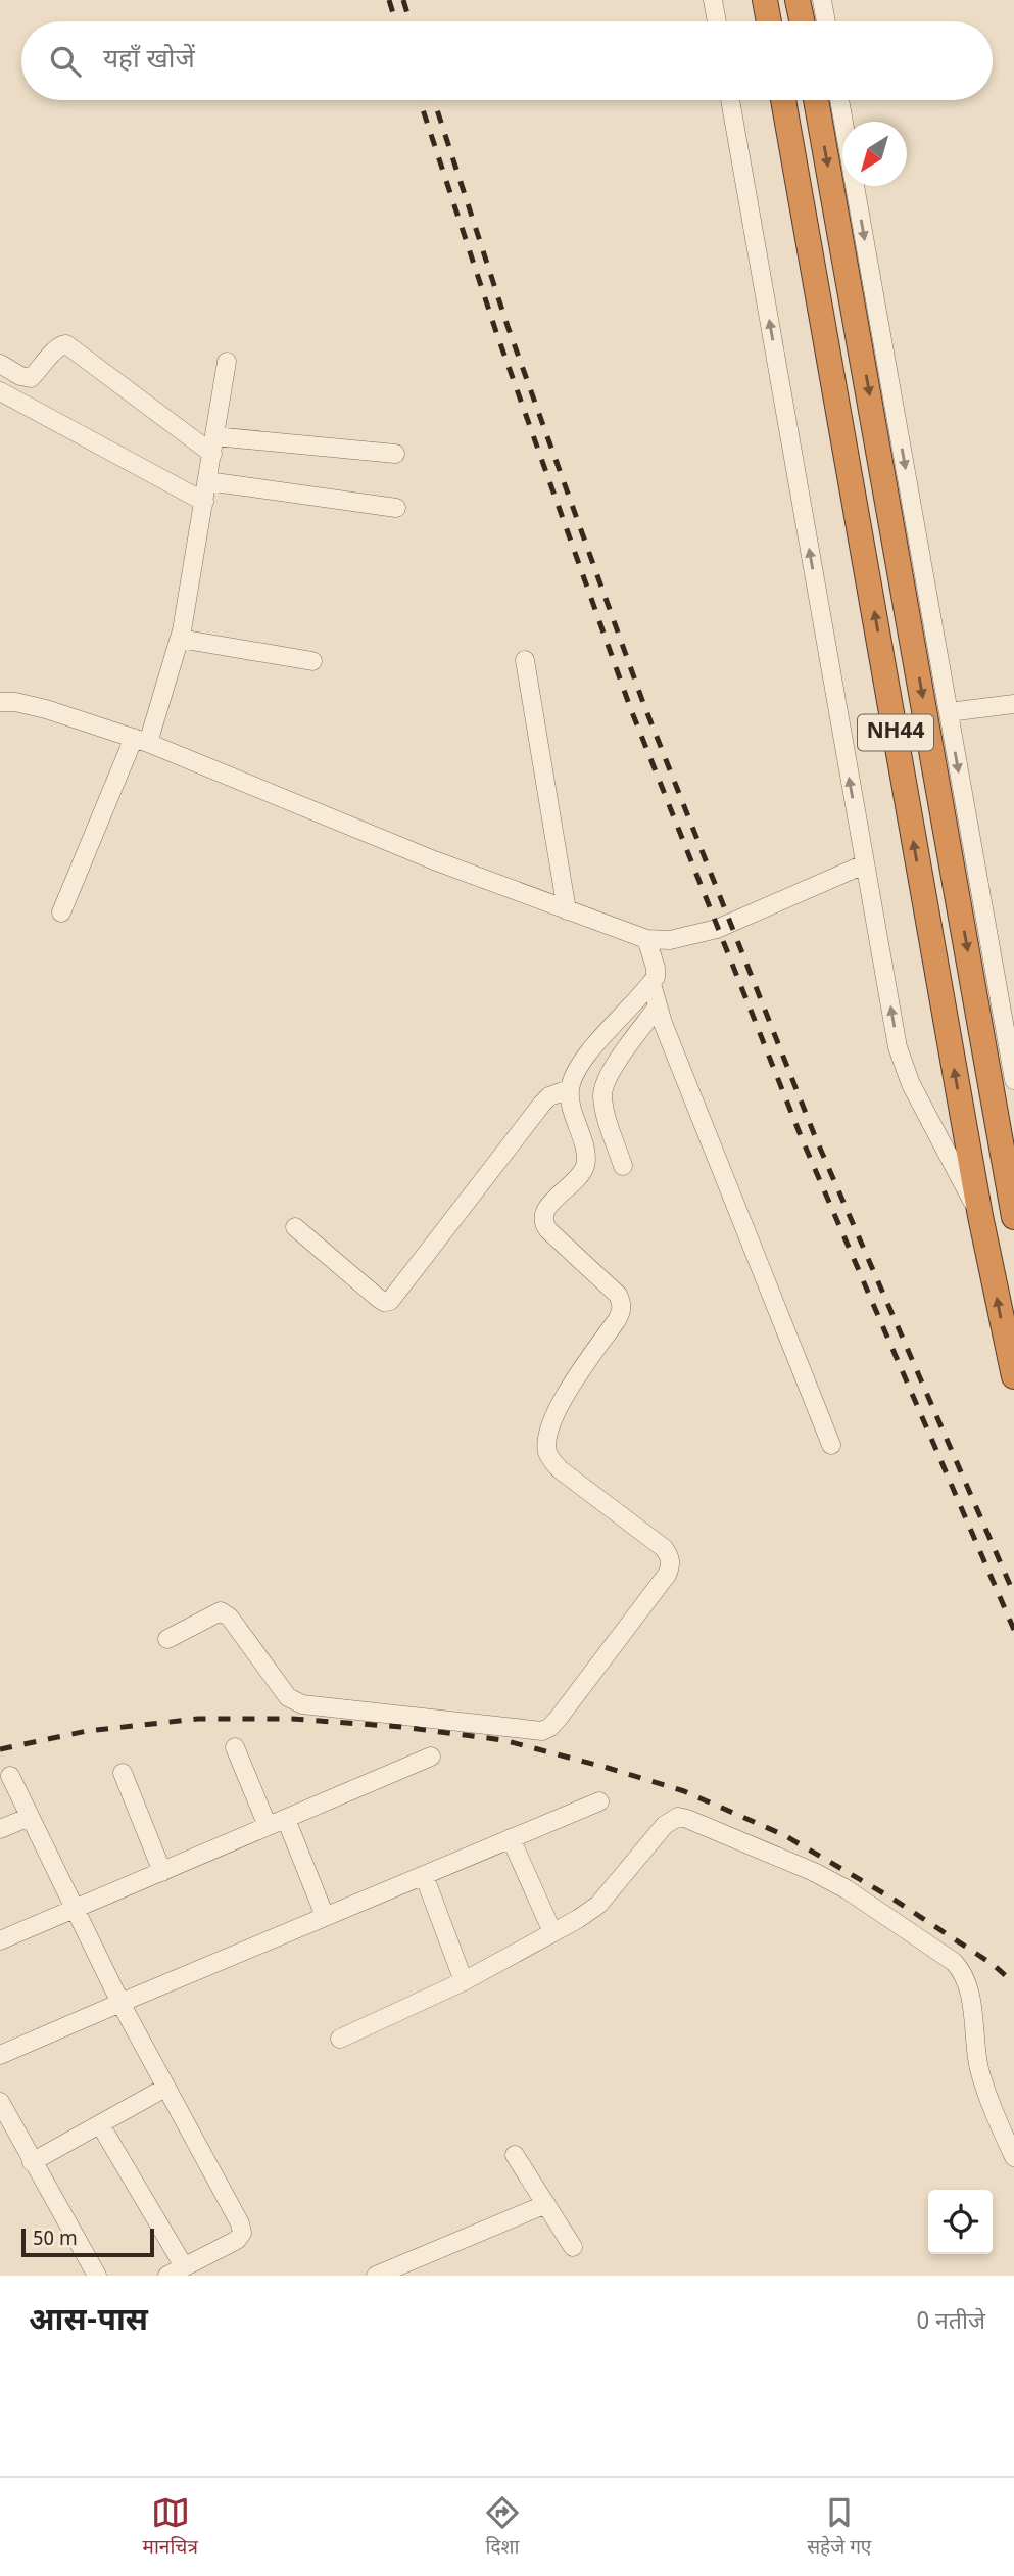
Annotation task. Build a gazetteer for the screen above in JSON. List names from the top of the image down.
{
  "streets": {
    "highway": ["NH44"]
  },
  "scale_bar": "50 m",
  "north": "bottom left",
  "page": {
    "search": "यहाँ खोजें",
    "scale": "50 m",
    "heading": ["आस-पास", "0 नतीजे"],
    "nav": ["मानचित्र", "दिशा", "सहेजे गए"]
  }
}
